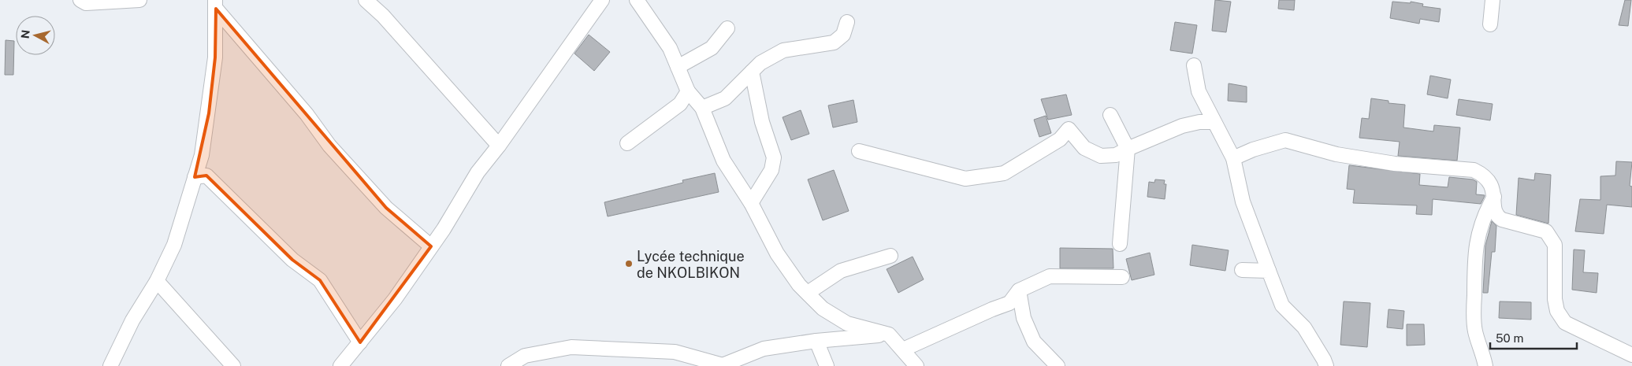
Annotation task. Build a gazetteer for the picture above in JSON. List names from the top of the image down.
{
  "places": ["Lycée technique de NKOLBIKON"],
  "scale_bar": "50 m",
  "north": "left"
}
